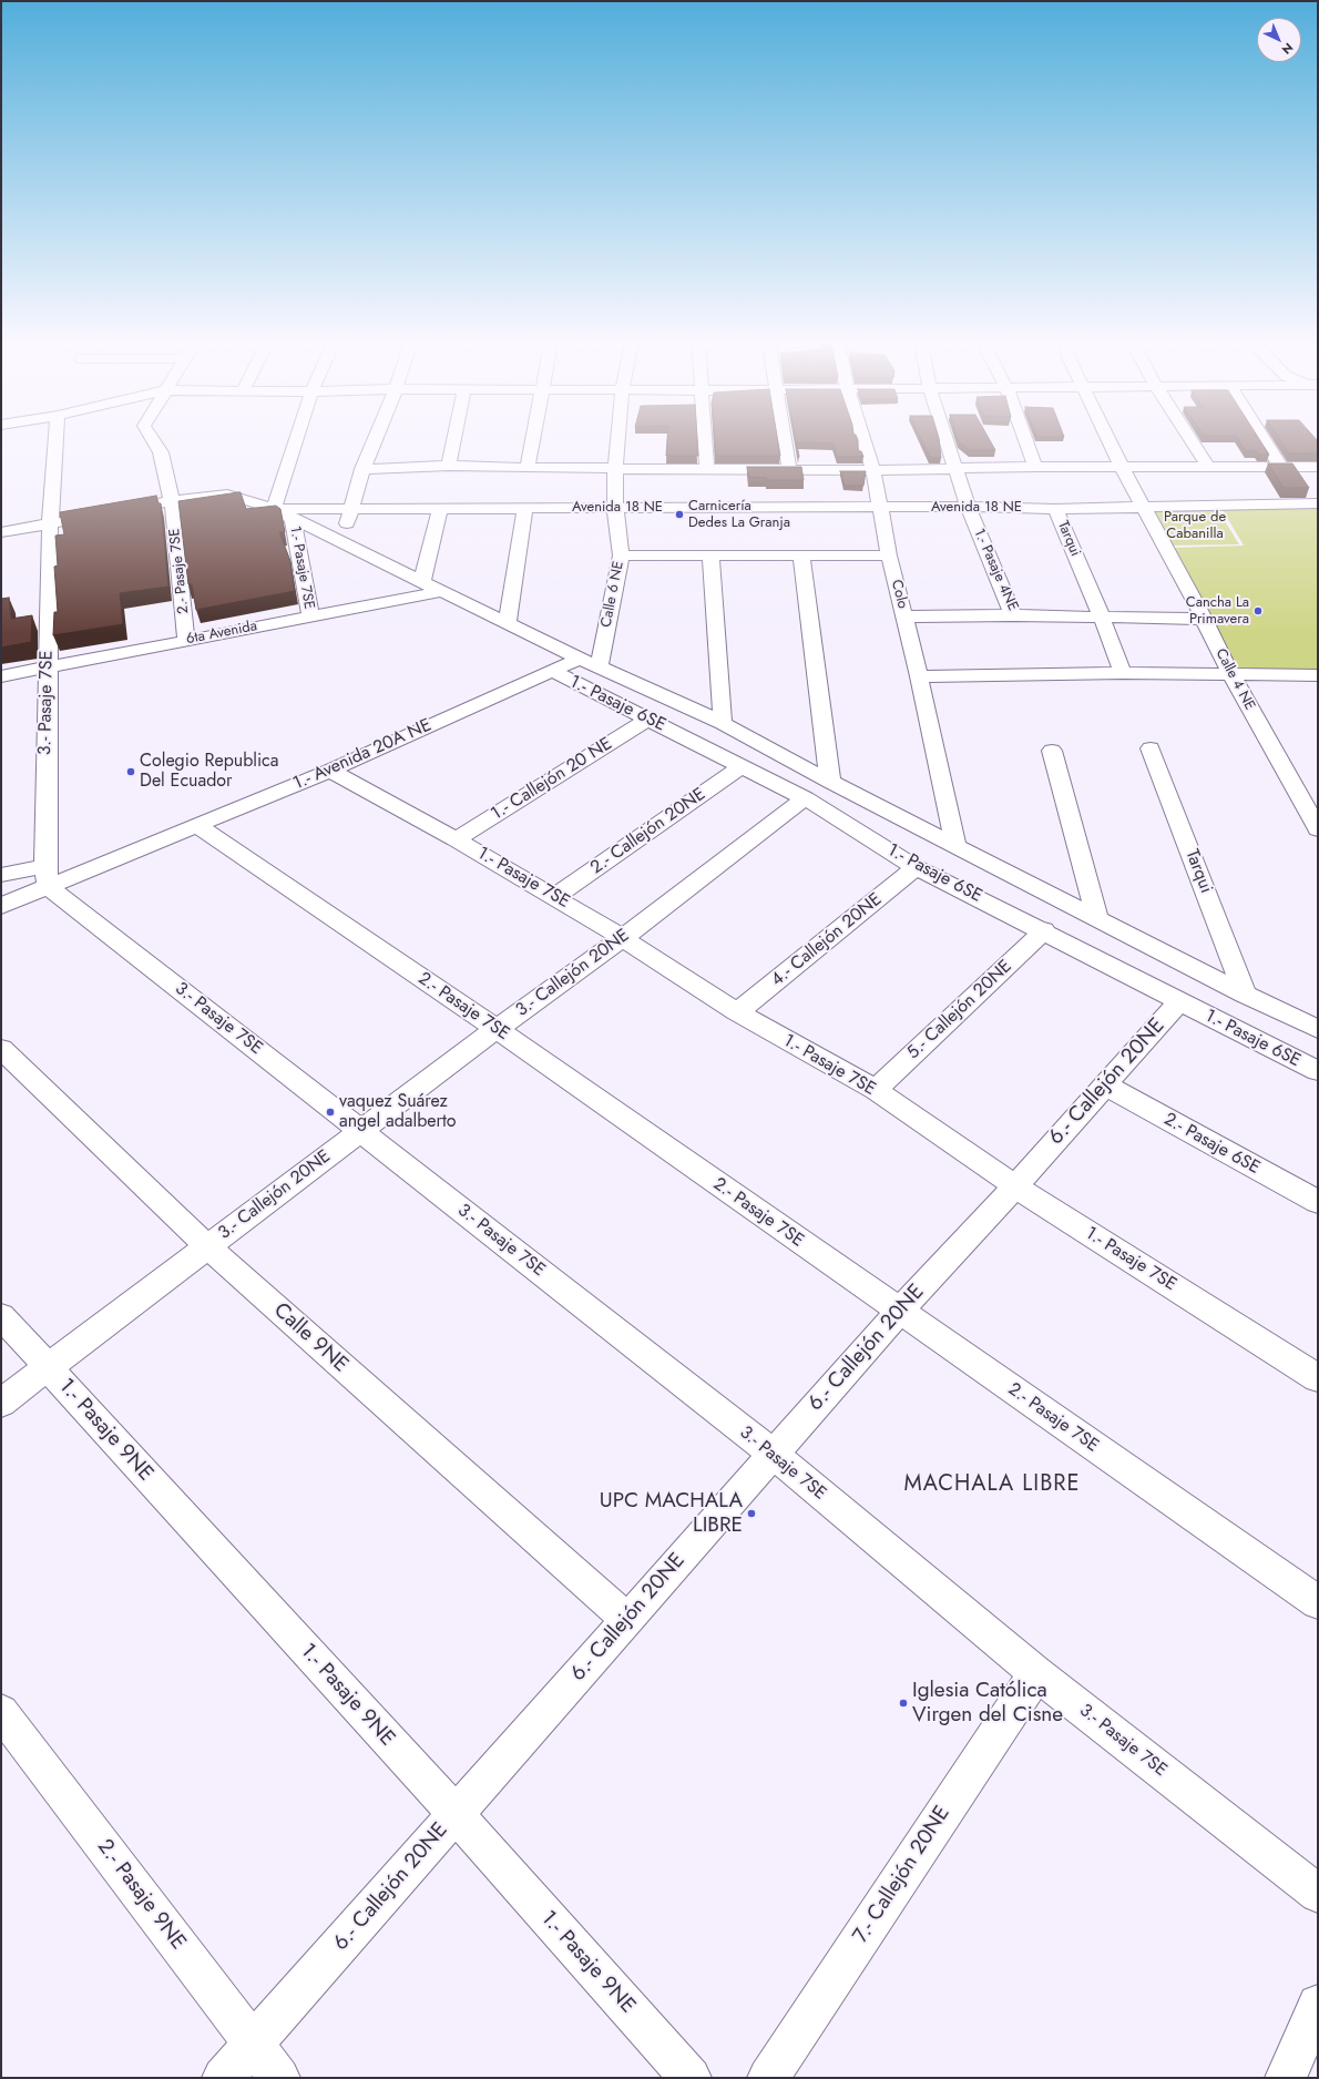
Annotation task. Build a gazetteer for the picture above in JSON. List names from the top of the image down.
{
  "streets": {
    "street": [
      "Avenida 18 NE",
      "Tarqui",
      "1.- Pasaje 7SE",
      "1.- Pasaje 4NE",
      "2.- Pasaje 7SE",
      "Calle 6 NE",
      "Colo",
      "6ta Avenida",
      "Calle 4 NE",
      "3.- Pasaje 7SE",
      "1.- Pasaje 6SE",
      "1.- Avenida 20A NE",
      "1.- Callejón 20 NE",
      "2.- Callejón 20NE",
      "4.- Callejón 20NE",
      "3.- Callejón 20NE",
      "5.- Callejón 20NE",
      "6.- Callejón 20NE",
      "2.- Pasaje 6SE",
      "Calle 9NE",
      "1.- Pasaje 9NE",
      "7.- Callejón 20NE",
      "2.- Pasaje 9NE"
    ]
  },
  "crossings": [
    ["Avenida 18 NE", "Tarqui"],
    ["Avenida 18 NE", "1.- Pasaje 4NE"],
    ["Avenida 18 NE", "2.- Pasaje 7SE"],
    ["Avenida 18 NE", "Calle 6 NE"],
    ["Avenida 18 NE", "Colo"],
    ["Avenida 18 NE", "Calle 4 NE"],
    ["Tarqui", "1.- Pasaje 4NE"],
    ["1.- Pasaje 7SE", "6ta Avenida"],
    ["1.- Pasaje 7SE", "1.- Avenida 20A NE"],
    ["1.- Pasaje 7SE", "1.- Callejón 20 NE"],
    ["1.- Pasaje 7SE", "2.- Callejón 20NE"],
    ["1.- Pasaje 7SE", "4.- Callejón 20NE"],
    ["1.- Pasaje 7SE", "3.- Callejón 20NE"],
    ["1.- Pasaje 7SE", "5.- Callejón 20NE"],
    ["1.- Pasaje 7SE", "6.- Callejón 20NE"],
    ["1.- Pasaje 4NE", "Calle 4 NE"],
    ["2.- Pasaje 7SE", "6ta Avenida"],
    ["2.- Pasaje 7SE", "1.- Avenida 20A NE"],
    ["2.- Pasaje 7SE", "3.- Callejón 20NE"],
    ["2.- Pasaje 7SE", "6.- Callejón 20NE"],
    ["6ta Avenida", "3.- Pasaje 7SE"],
    ["3.- Pasaje 7SE", "1.- Avenida 20A NE"],
    ["3.- Pasaje 7SE", "3.- Callejón 20NE"],
    ["3.- Pasaje 7SE", "6.- Callejón 20NE"],
    ["3.- Pasaje 7SE", "7.- Callejón 20NE"],
    ["1.- Pasaje 6SE", "1.- Avenida 20A NE"],
    ["1.- Pasaje 6SE", "1.- Callejón 20 NE"],
    ["1.- Pasaje 6SE", "2.- Callejón 20NE"],
    ["1.- Pasaje 6SE", "4.- Callejón 20NE"],
    ["1.- Pasaje 6SE", "3.- Callejón 20NE"],
    ["1.- Pasaje 6SE", "5.- Callejón 20NE"],
    ["1.- Pasaje 6SE", "6.- Callejón 20NE"],
    ["3.- Callejón 20NE", "Calle 9NE"],
    ["3.- Callejón 20NE", "1.- Pasaje 9NE"],
    ["6.- Callejón 20NE", "2.- Pasaje 6SE"],
    ["6.- Callejón 20NE", "Calle 9NE"],
    ["6.- Callejón 20NE", "1.- Pasaje 9NE"],
    ["6.- Callejón 20NE", "2.- Pasaje 9NE"]
  ],
  "districts": ["MACHALA LIBRE"],
  "parks": ["Parque de Cabanilla"],
  "places": [
    "Carnicería Dedes La Granja",
    "Cancha La Primavera",
    "Colegio Republica Del Ecuador",
    "vaquez Suárez angel adalberto",
    "UPC MACHALA LIBRE",
    "Iglesia Católica Virgen del Cisne"
  ],
  "north": "bottom right"
}
